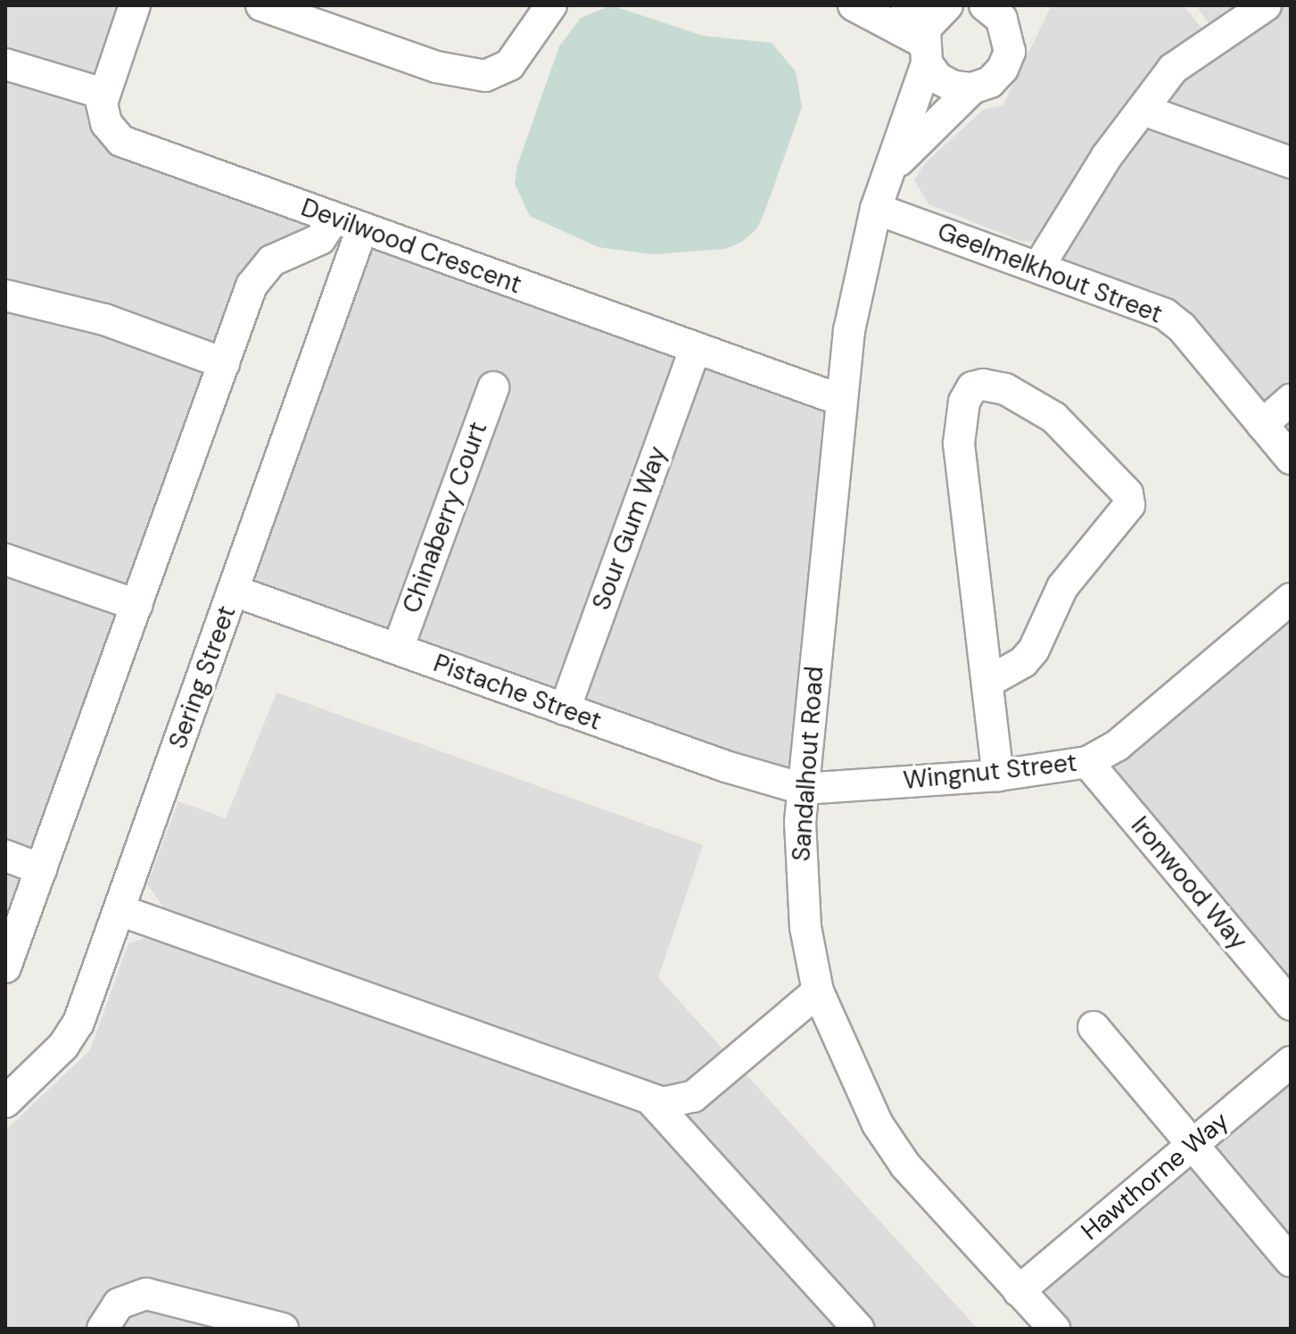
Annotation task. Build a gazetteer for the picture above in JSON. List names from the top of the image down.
{
  "streets": {
    "street": [
      "Devilwood Crescent",
      "Geelmelkhout Street",
      "Chinaberry Court",
      "Sour Gum Way",
      "Sering Street",
      "Pistache Street",
      "Sandalhout Road",
      "Wingnut Street",
      "Ironwood Way",
      "Hawthorne Way"
    ]
  },
  "crossings": [
    ["Devilwood Crescent", "Sour Gum Way"],
    ["Devilwood Crescent", "Sering Street"],
    ["Devilwood Crescent", "Sandalhout Road"],
    ["Geelmelkhout Street", "Sandalhout Road"],
    ["Chinaberry Court", "Pistache Street"],
    ["Sour Gum Way", "Pistache Street"],
    ["Sering Street", "Pistache Street"],
    ["Pistache Street", "Sandalhout Road"],
    ["Pistache Street", "Wingnut Street"],
    ["Sandalhout Road", "Wingnut Street"],
    ["Sandalhout Road", "Hawthorne Way"],
    ["Wingnut Street", "Ironwood Way"]
  ]
}
